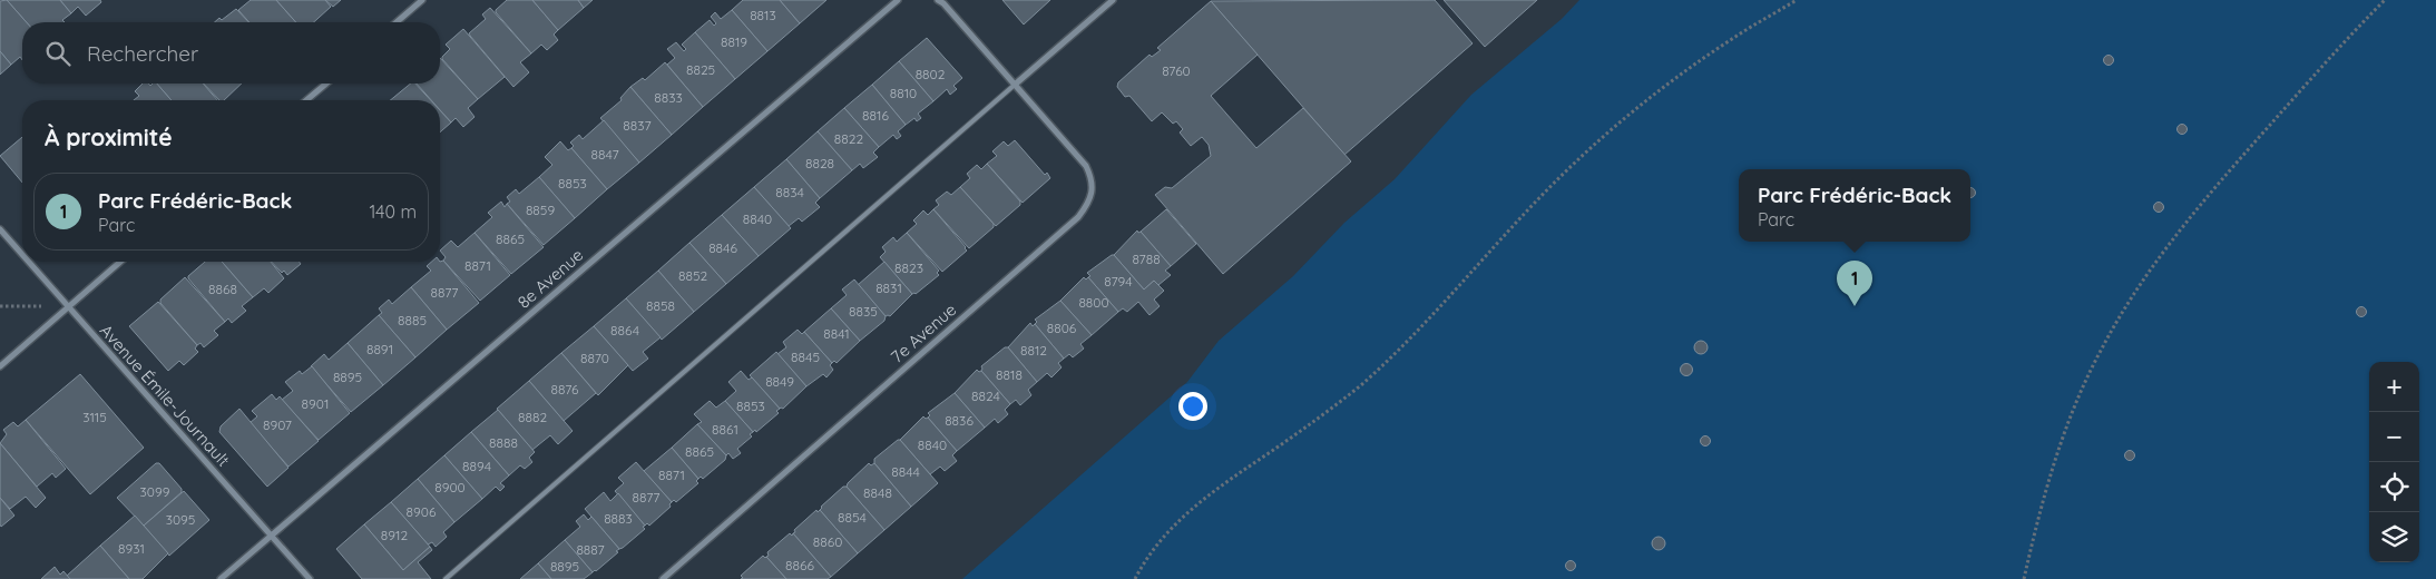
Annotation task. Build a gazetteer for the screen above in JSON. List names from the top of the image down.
{
  "streets": {
    "street": ["8e Avenue", "7e Avenue", "Avenue Émile-Journault"]
  },
  "crossings": [
    ["8e Avenue", "Avenue Émile-Journault"]
  ],
  "house_numbers": [
    "8813",
    "8819",
    "8825",
    "8760",
    "8802",
    "8810",
    "8833",
    "8816",
    "8837",
    "8822",
    "8847",
    "8828",
    "8853",
    "8834",
    "8859",
    "8840",
    "8865",
    "8846",
    "8788",
    "8871",
    "8823",
    "8852",
    "8794",
    "8831",
    "8868",
    "8877",
    "8800",
    "8858",
    "8835",
    "8885",
    "8806",
    "8864",
    "8841",
    "8891",
    "8812",
    "8845",
    "8870",
    "8818",
    "8895",
    "8849",
    "8876",
    "8824",
    "8901",
    "8853",
    "3115",
    "8882",
    "8836",
    "8907",
    "8861",
    "8888",
    "8840",
    "8865",
    "8894",
    "8844",
    "8871",
    "8900",
    "3099",
    "8848",
    "8877",
    "8906",
    "8854",
    "8883",
    "3095",
    "8912",
    "8860",
    "8931",
    "8887",
    "8866",
    "8895"
  ],
  "page": {
    "search": "Rechercher",
    "heading": "À proximité",
    "popup": ["Parc Frédéric-Back", "Parc"],
    "list": [
      {
        "mark": "1",
        "name": "Parc Frédéric-Back",
        "note": "Parc",
        "value": "140 m"
      }
    ],
    "pins": "1",
    "map_buttons": ["+", "−"]
  }
}
